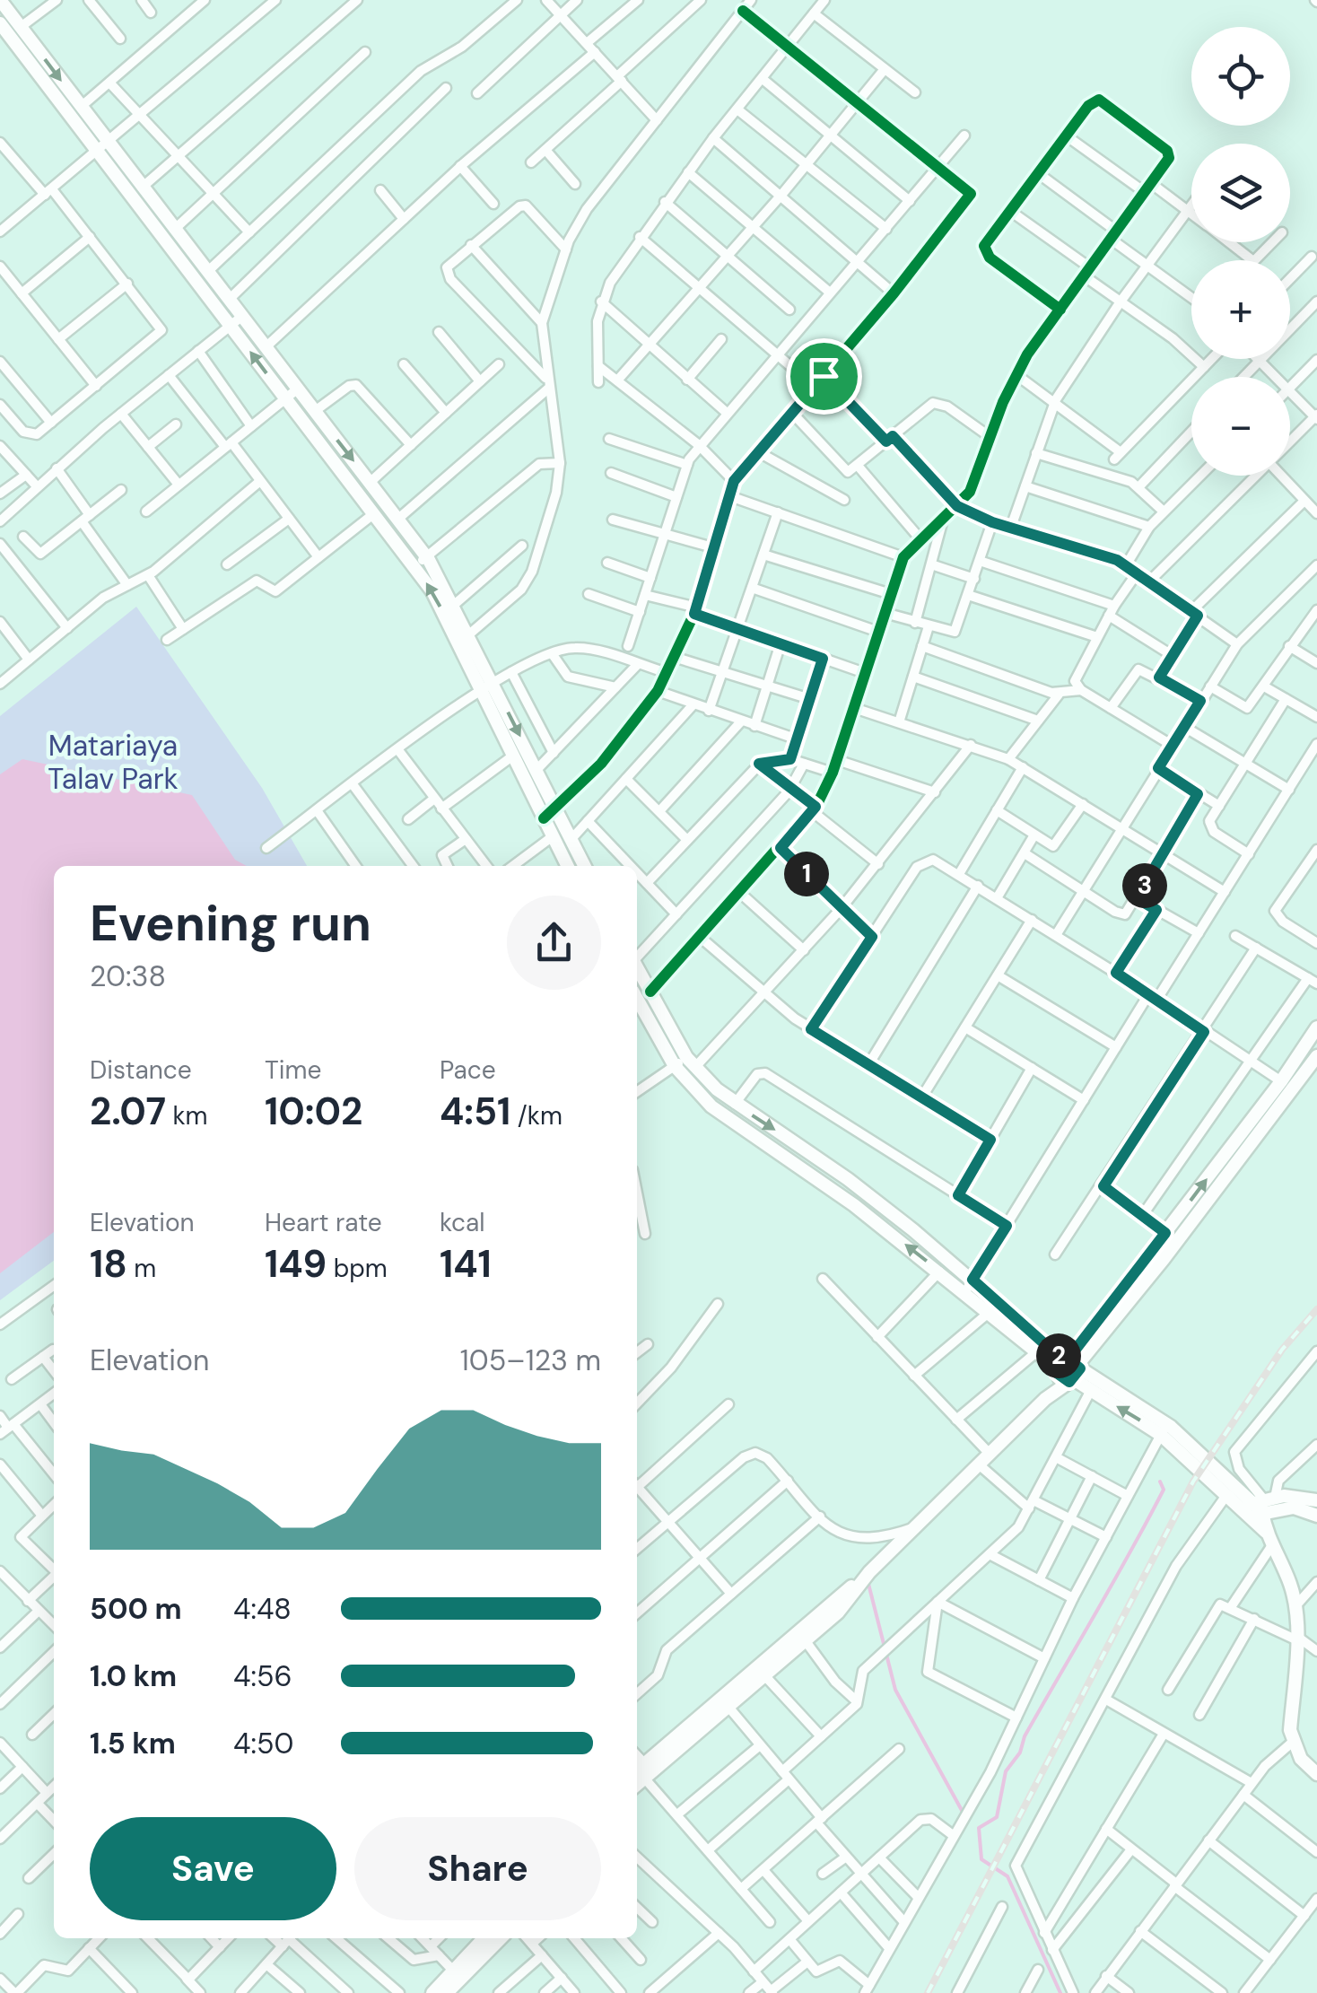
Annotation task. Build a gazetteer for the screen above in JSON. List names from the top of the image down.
{
  "parks": ["Matariaya Talav Park"],
  "page": {
    "map_buttons": ["+", "−"],
    "pins": ["1", "3", "2"],
    "heading": ["Evening run", "20:38"],
    "stats": [
      ["Distance", "2.07 km"],
      ["Time", "10:02"],
      ["Pace", "4:51 /km"],
      ["Elevation", "18 m"],
      ["Heart rate", "149 bpm"],
      ["kcal", "141"]
    ],
    "chart": ["Elevation", "105–123 m"],
    "list": [
      {
        "name": "500 m",
        "note": "4:48"
      },
      {
        "name": "1.0 km",
        "note": "4:56"
      },
      {
        "name": "1.5 km",
        "note": "4:50"
      }
    ],
    "buttons": ["Save", "Share"]
  }
}
